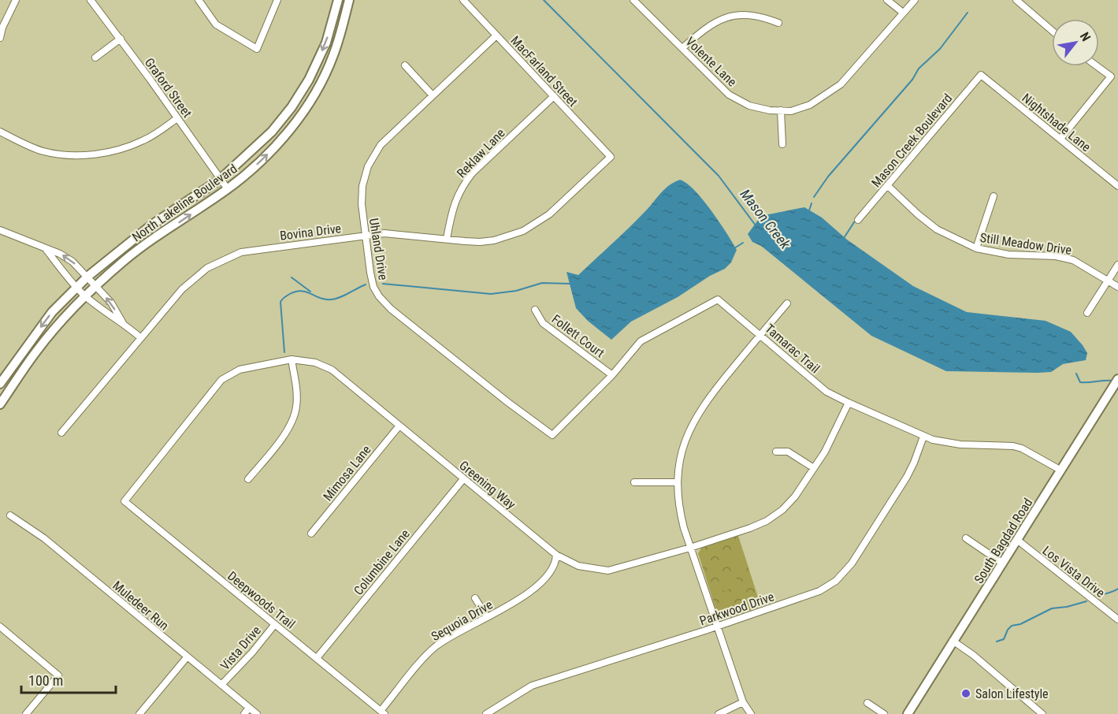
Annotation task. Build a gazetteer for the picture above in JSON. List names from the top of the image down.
{
  "streets": {
    "main road": ["North Lakeline Boulevard", "South Bagdad Road"],
    "street": [
      "Volente Lane",
      "MacFarland Street",
      "Graford Street",
      "Nightshade Lane",
      "Mason Creek Boulevard",
      "Reklaw Lane",
      "Bovina Drive",
      "Still Meadow Drive",
      "Uhland Drive",
      "Follett Court",
      "Tamarac Trail",
      "Mimosa Lane",
      "Greening Way",
      "Columbine Lane",
      "Los Vista Drive",
      "Deepwoods Trail",
      "Muledeer Run",
      "Parkwood Drive",
      "Sequoia Drive",
      "Vista Drive"
    ]
  },
  "crossings": [
    ["MacFarland Street", "Reklaw Lane"],
    ["MacFarland Street", "Bovina Drive"],
    ["MacFarland Street", "Uhland Drive"],
    ["Graford Street", "North Lakeline Boulevard"],
    ["Nightshade Lane", "Mason Creek Boulevard"],
    ["Mason Creek Boulevard", "Still Meadow Drive"],
    ["Reklaw Lane", "Bovina Drive"],
    ["Bovina Drive", "Uhland Drive"],
    ["Uhland Drive", "Tamarac Trail"],
    ["Follett Court", "Tamarac Trail"],
    ["Tamarac Trail", "Greening Way"],
    ["Tamarac Trail", "South Bagdad Road"],
    ["Tamarac Trail", "Parkwood Drive"],
    ["Mimosa Lane", "Greening Way"],
    ["Greening Way", "Columbine Lane"],
    ["Greening Way", "Deepwoods Trail"],
    ["Greening Way", "Sequoia Drive"],
    ["South Bagdad Road", "Los Vista Drive"],
    ["Columbine Lane", "Deepwoods Trail"],
    ["Deepwoods Trail", "Sequoia Drive"],
    ["Deepwoods Trail", "Vista Drive"],
    ["Muledeer Run", "Vista Drive"]
  ],
  "water": ["Mason Creek"],
  "places": ["Salon Lifestyle"],
  "scale_bar": "100 m",
  "north": "top right"
}
